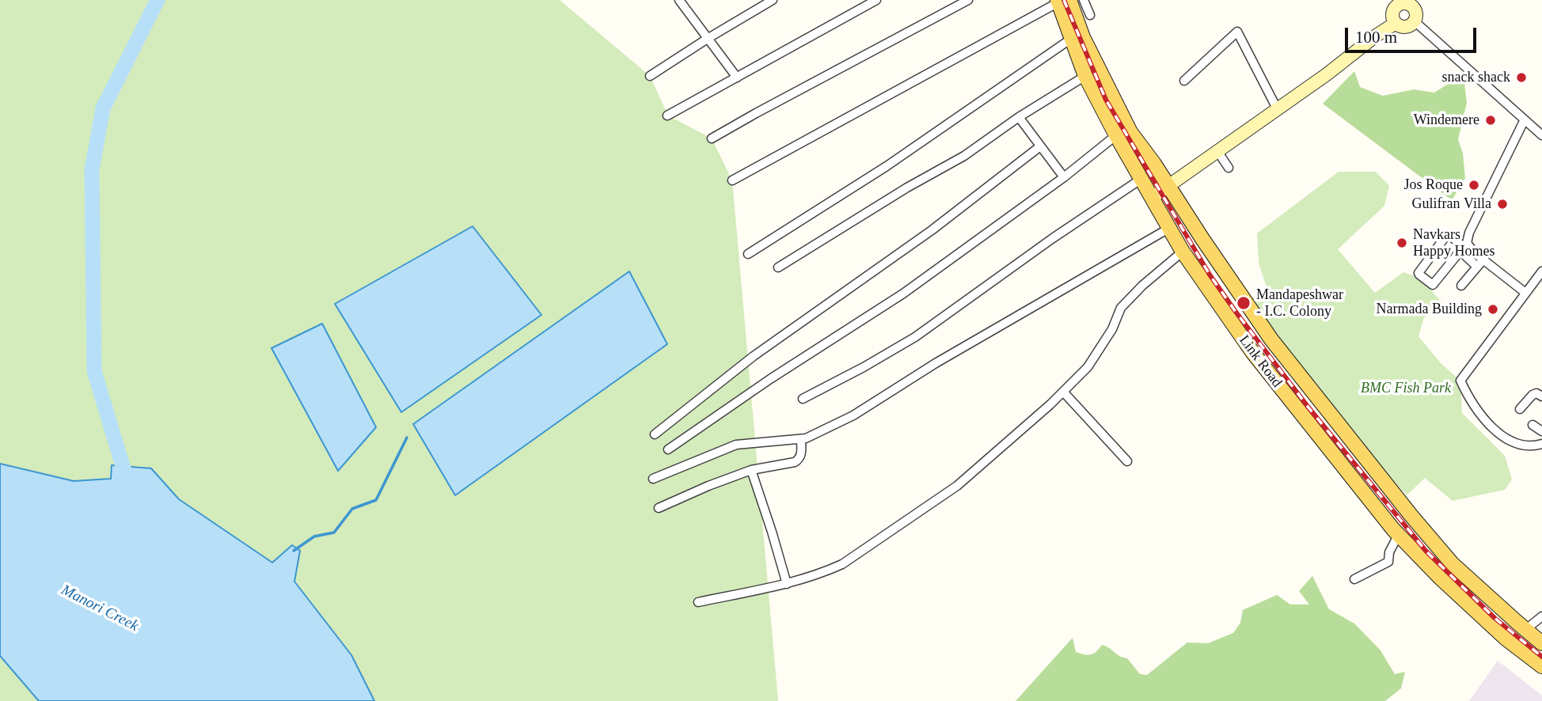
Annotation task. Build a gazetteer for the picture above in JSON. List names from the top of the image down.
{
  "streets": {
    "main road": ["Link Road"]
  },
  "water": ["Manori Creek"],
  "parks": ["BMC Fish Park"],
  "places": [
    "snack shack",
    "Windemere",
    "Jos Roque",
    "Gulifran Villa",
    "Navkars Happy Homes",
    "Mandapeshwar - I.C. Colony",
    "Narmada Building"
  ],
  "scale_bar": "100 m"
}
